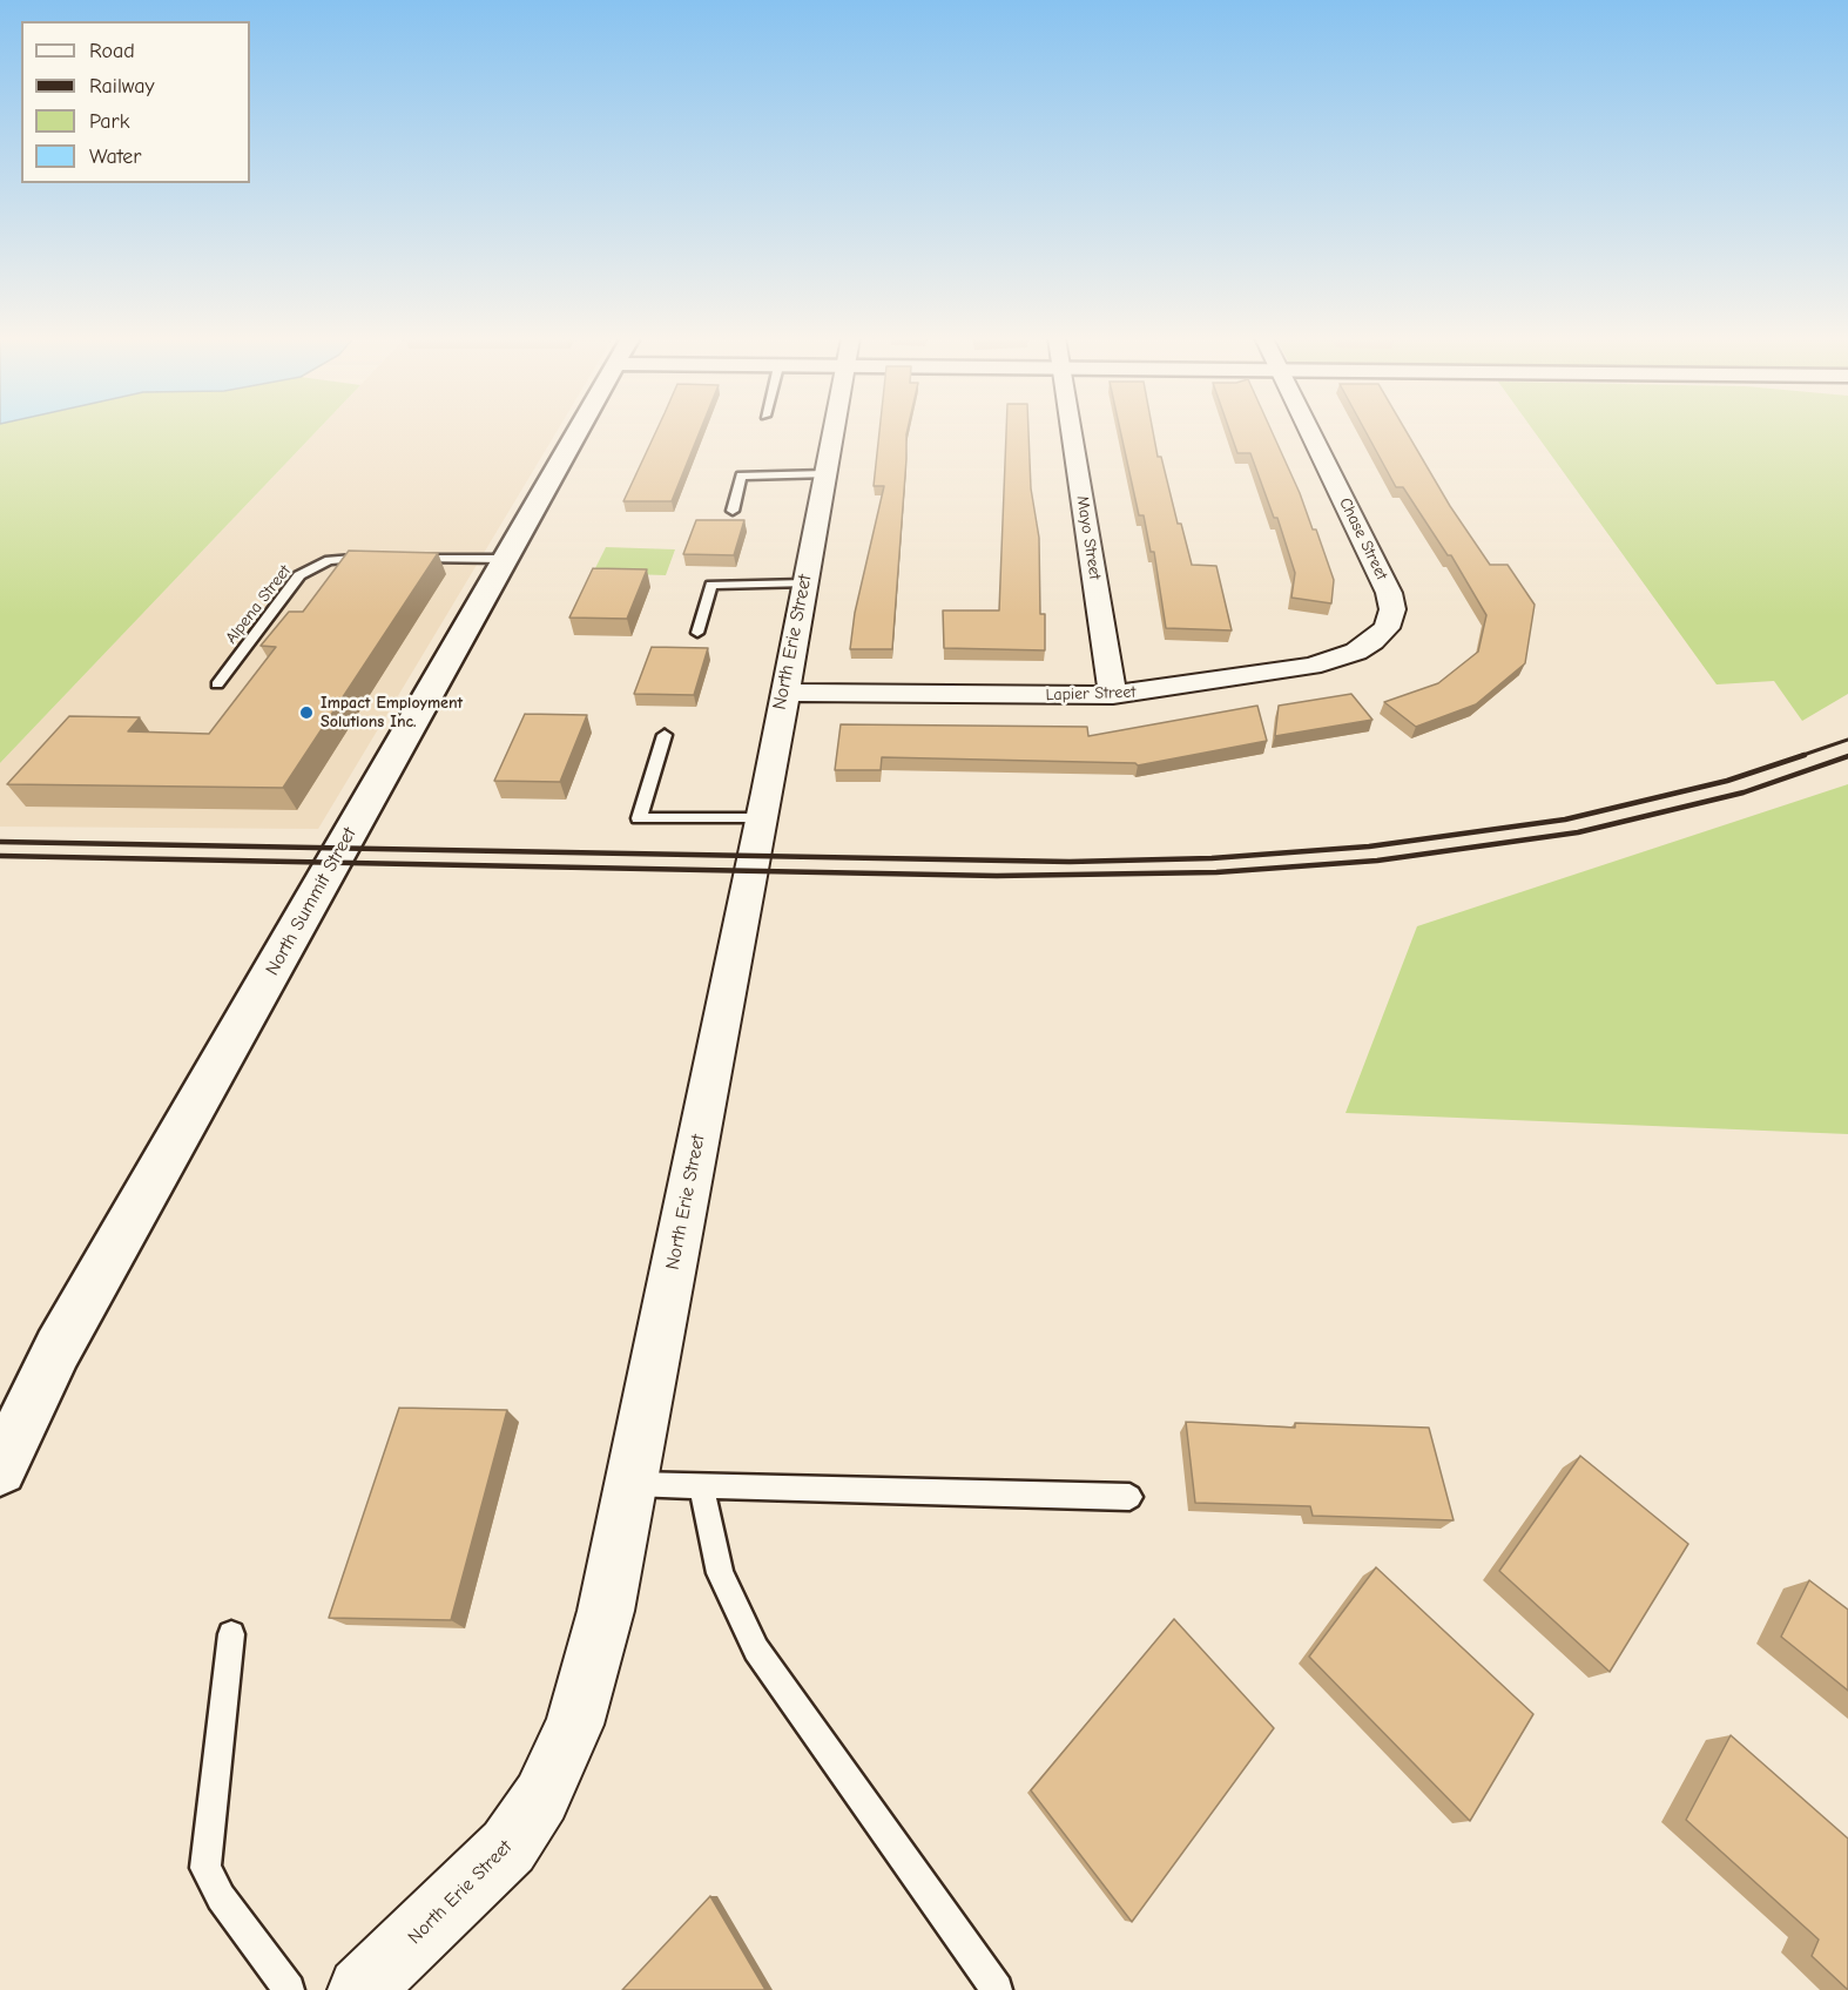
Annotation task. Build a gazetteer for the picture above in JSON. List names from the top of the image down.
{
  "streets": {
    "street": [
      "Mayo Street",
      "Chase Street",
      "North Erie Street",
      "Lapier Street",
      "North Summit Street"
    ],
    "lane": ["Alpena Street"]
  },
  "crossings": [
    ["Mayo Street", "Lapier Street"],
    ["Chase Street", "Lapier Street"],
    ["North Erie Street", "Lapier Street"]
  ],
  "places": ["Impact Employment Solutions Inc."],
  "legend": [
    "Road",
    "Railway",
    "Park",
    "Water"
  ]
}
